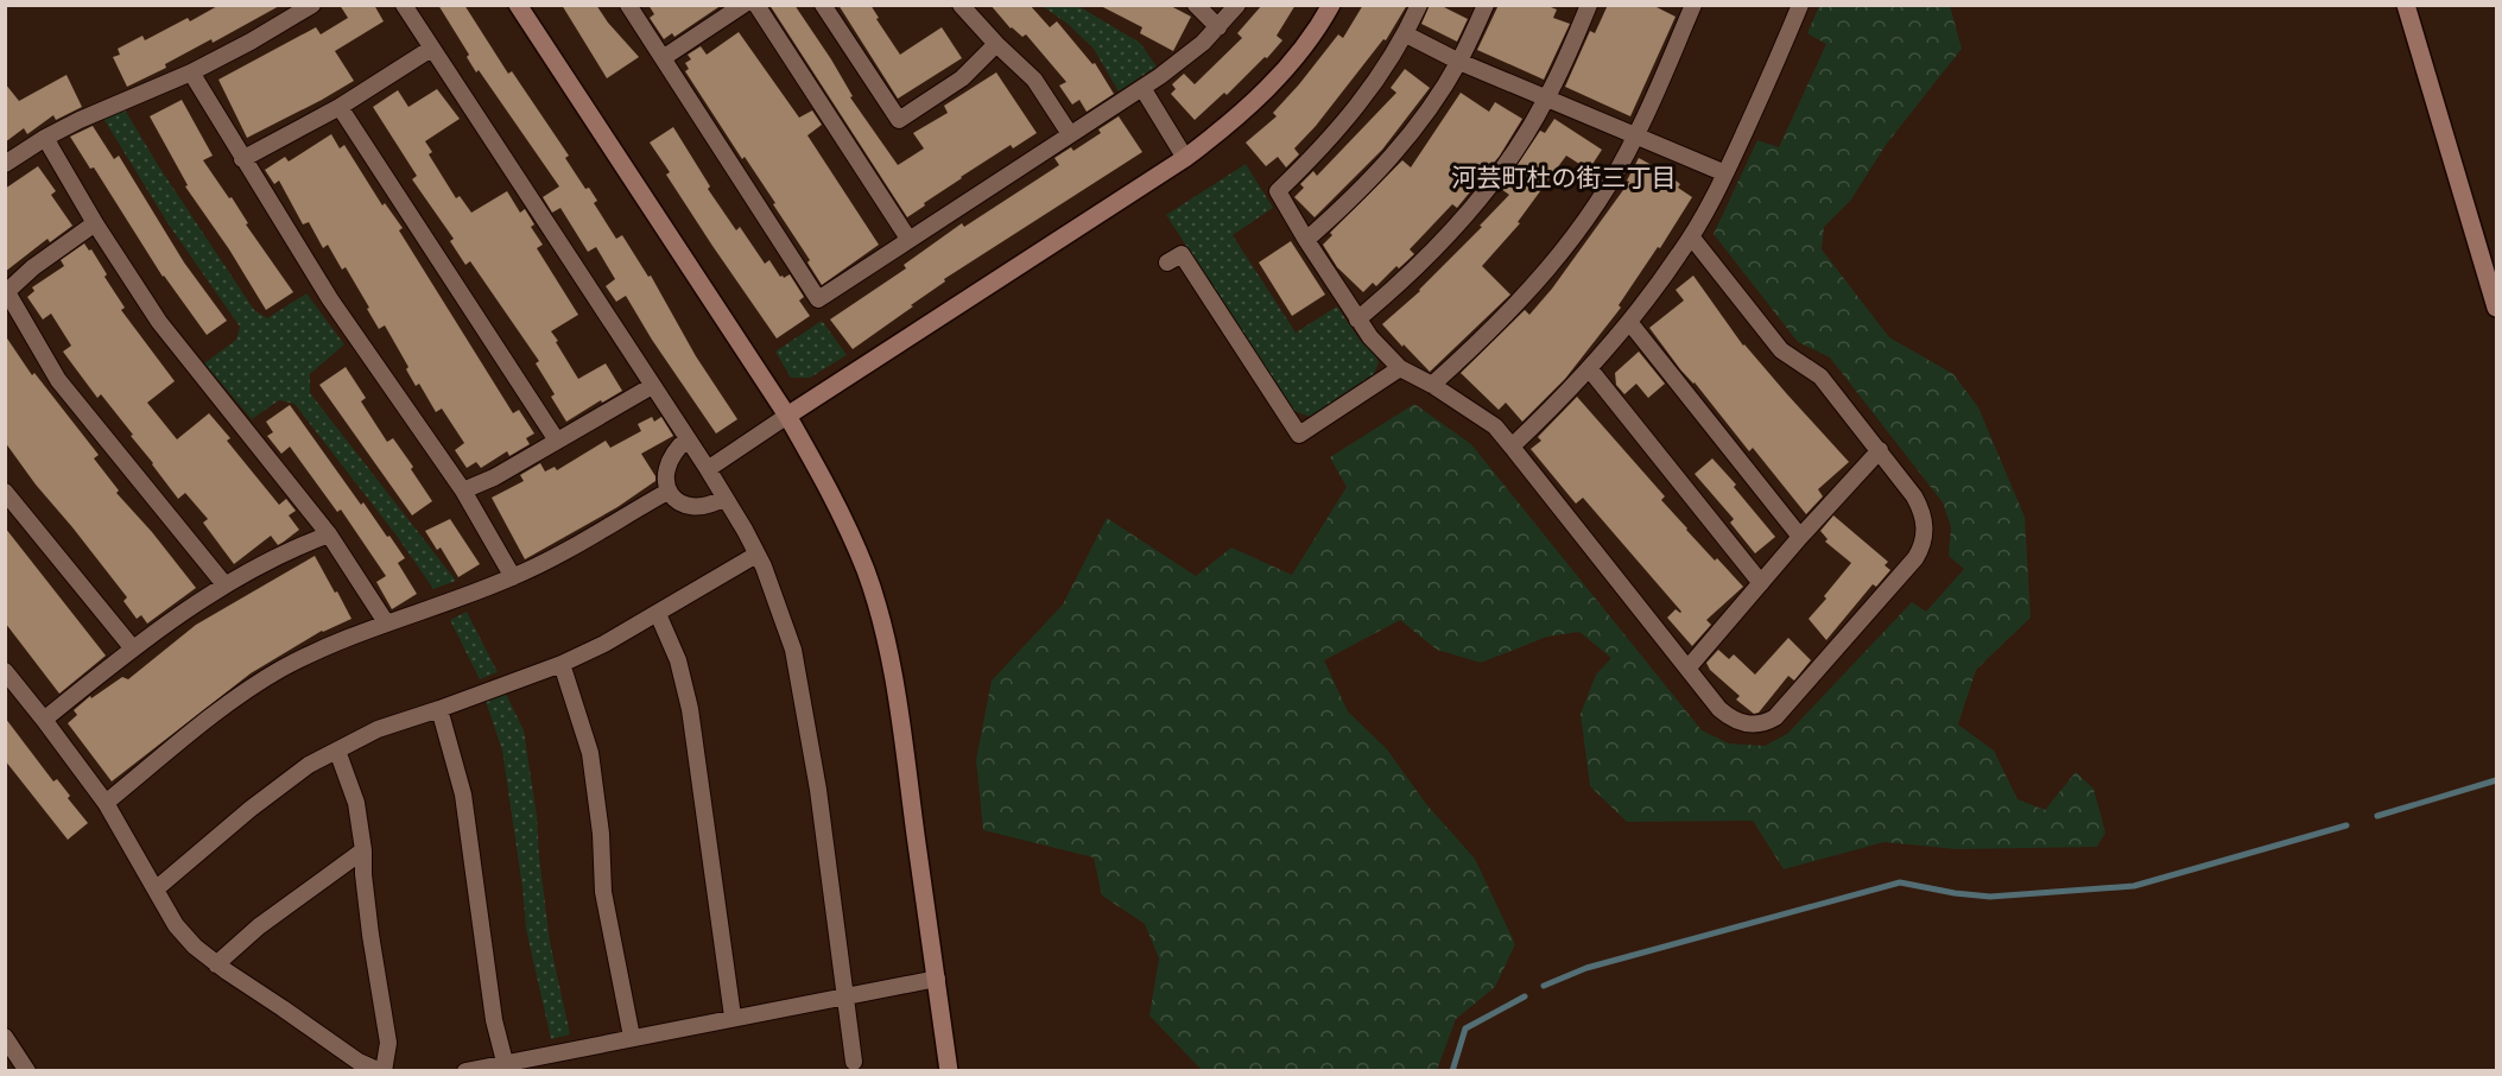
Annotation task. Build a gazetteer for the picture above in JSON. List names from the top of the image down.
{
  "districts": ["河芸町杜の街三丁目"]
}
